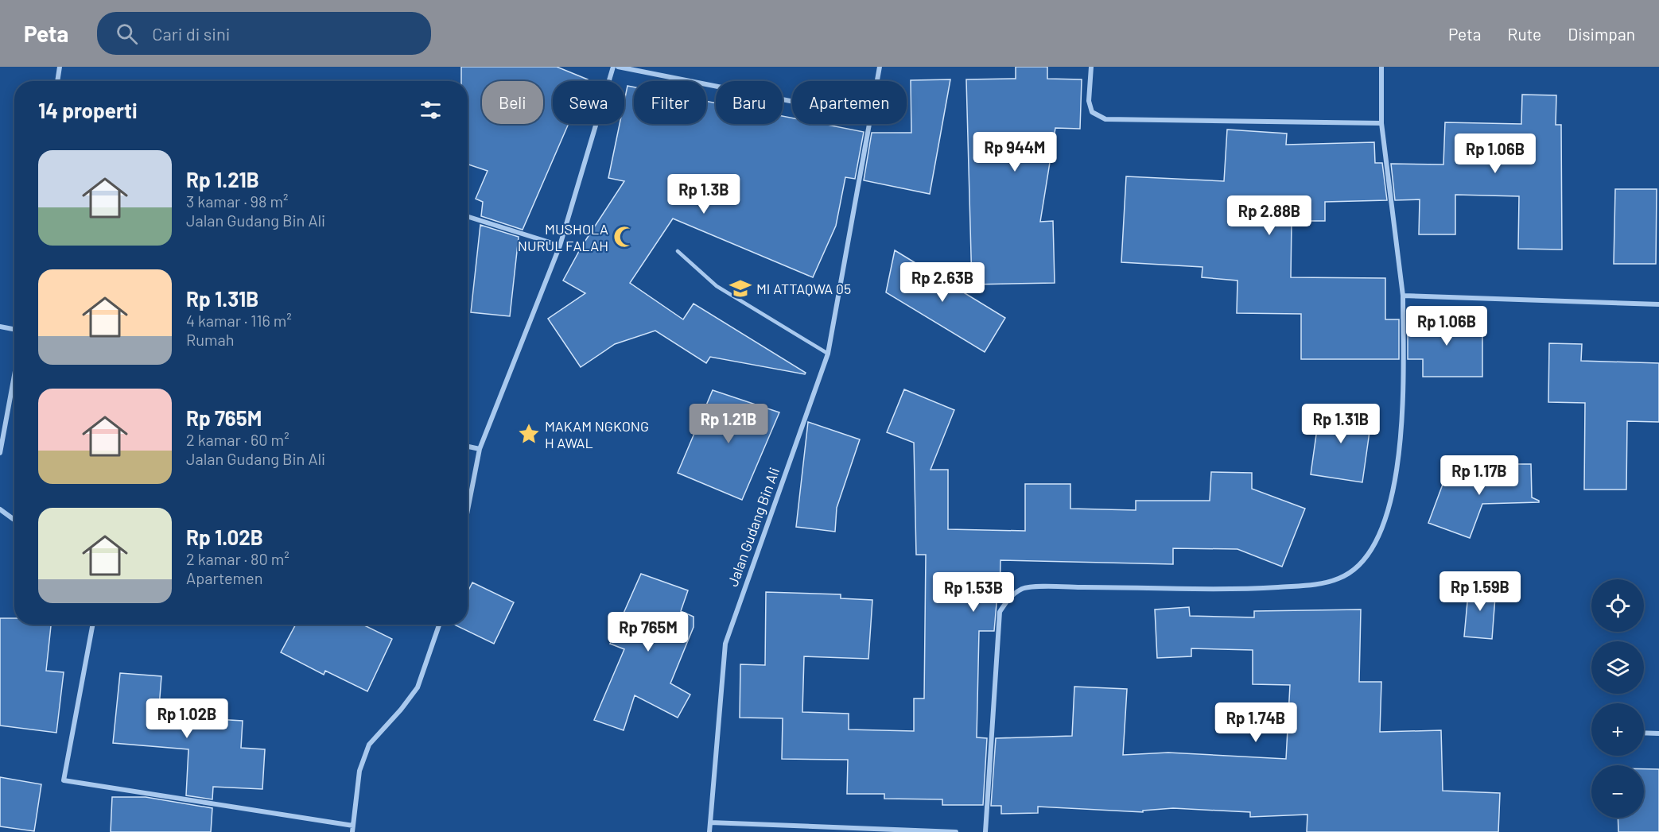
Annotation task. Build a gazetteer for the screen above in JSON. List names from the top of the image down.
{
  "streets": {
    "street": ["Jalan Gudang Bin Ali"]
  },
  "places": {
    "mosque": ["MUSHOLA NURUL FALAH"],
    "school or university": ["MI ATTAQWA 05"],
    "place": ["MAKAM NGKONG H AWAL"]
  },
  "page": {
    "header": "Peta",
    "search": "Cari di sini",
    "nav": ["Peta", "Rute", "Disimpan"],
    "chip": [
      "Beli",
      "Sewa",
      "Filter",
      "Baru",
      "Apartemen"
    ],
    "heading": "14 properti",
    "price": [
      "Rp 944M",
      "Rp 1.06B",
      "Rp 1.3B",
      "Rp 2.88B",
      "Rp 2.63B",
      "Rp 1.06B",
      "Rp 1.21B",
      "Rp 1.31B",
      "Rp 1.17B",
      "Rp 1.59B",
      "Rp 1.53B",
      "Rp 765M",
      "Rp 1.02B",
      "Rp 1.74B"
    ],
    "list": [
      {
        "name": "Rp 1.21B",
        "note": "3 kamar · 98 m² · Jalan Gudang Bin Ali"
      },
      {
        "name": "Rp 1.31B",
        "note": "4 kamar · 116 m² · Rumah"
      },
      {
        "name": "Rp 765M",
        "note": "2 kamar · 60 m² · Jalan Gudang Bin Ali"
      },
      {
        "name": "Rp 1.02B",
        "note": "2 kamar · 80 m² · Apartemen"
      }
    ],
    "map_buttons": ["+", "−"]
  }
}
